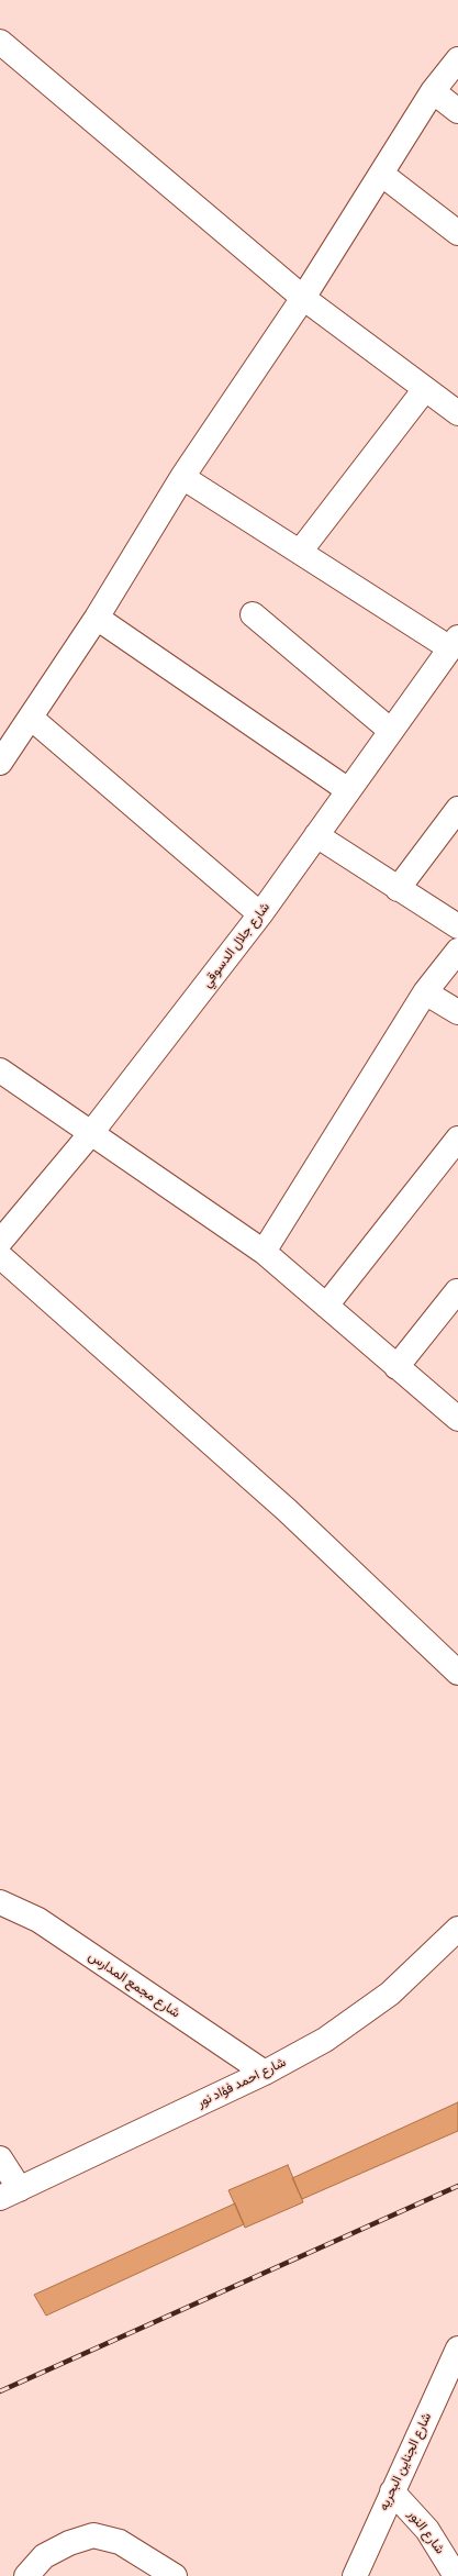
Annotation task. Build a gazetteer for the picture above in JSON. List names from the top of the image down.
{
  "streets": {
    "street": [
      "شارع جلال الدسوقي",
      "شارع مجمع المدارس",
      "شارع احمد فؤاد نور",
      "شارع الجناين البحريه",
      "شارع النور"
    ]
  },
  "crossings": [
    ["شارع مجمع المدارس", "شارع احمد فؤاد نور"],
    ["شارع الجناين البحريه", "شارع النور"]
  ]
}
